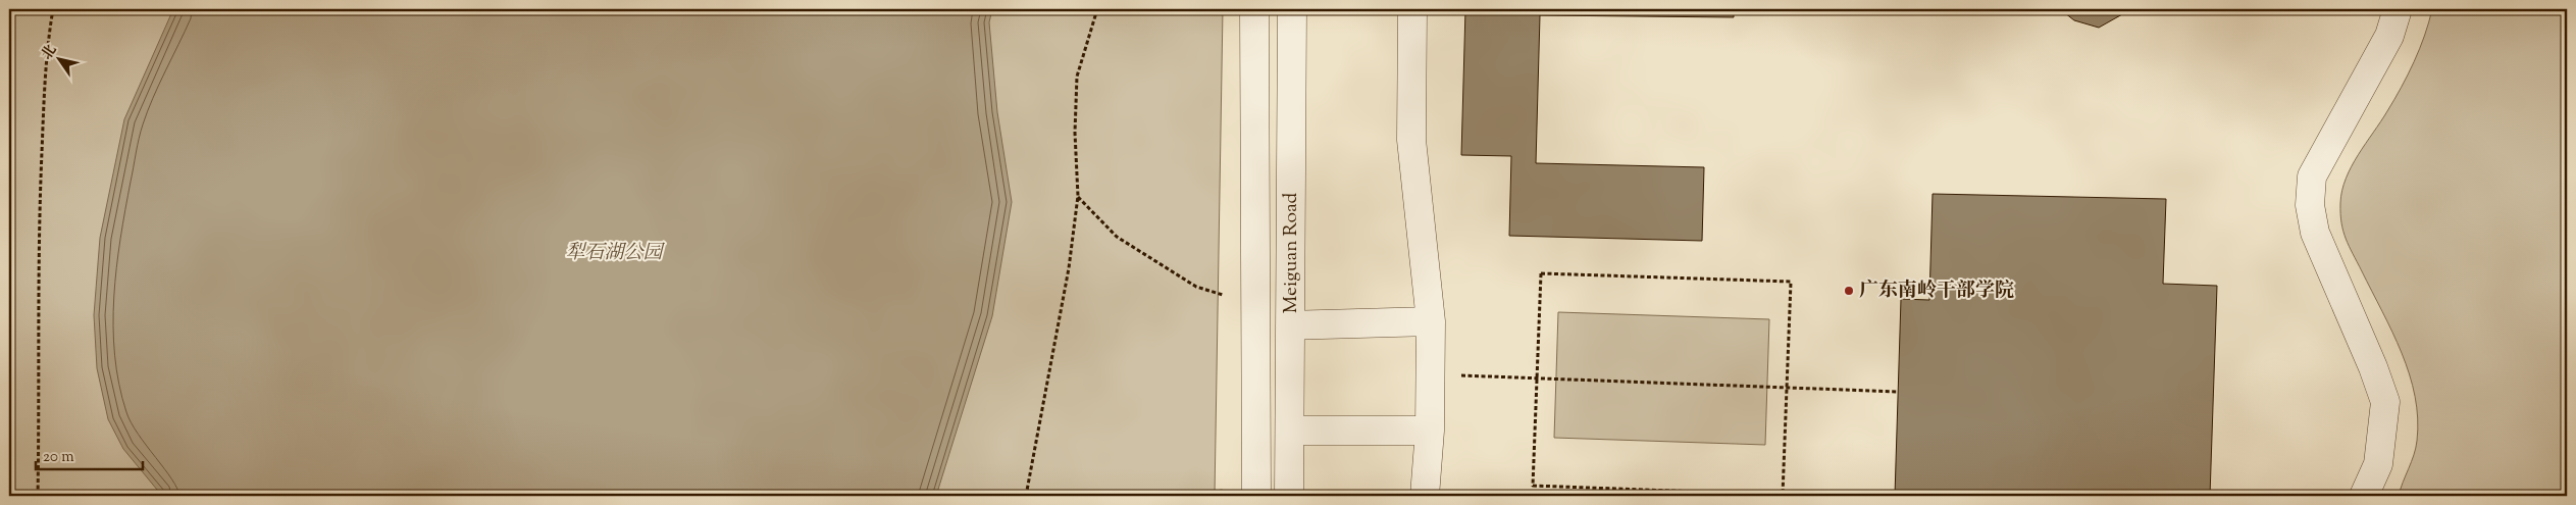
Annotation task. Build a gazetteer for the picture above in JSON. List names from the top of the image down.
{
  "streets": {
    "street": ["Meiguan Road"]
  },
  "parks": ["犁石湖公园"],
  "places": ["广东南岭干部学院"],
  "scale_bar": "20 m",
  "north": "top left"
}
